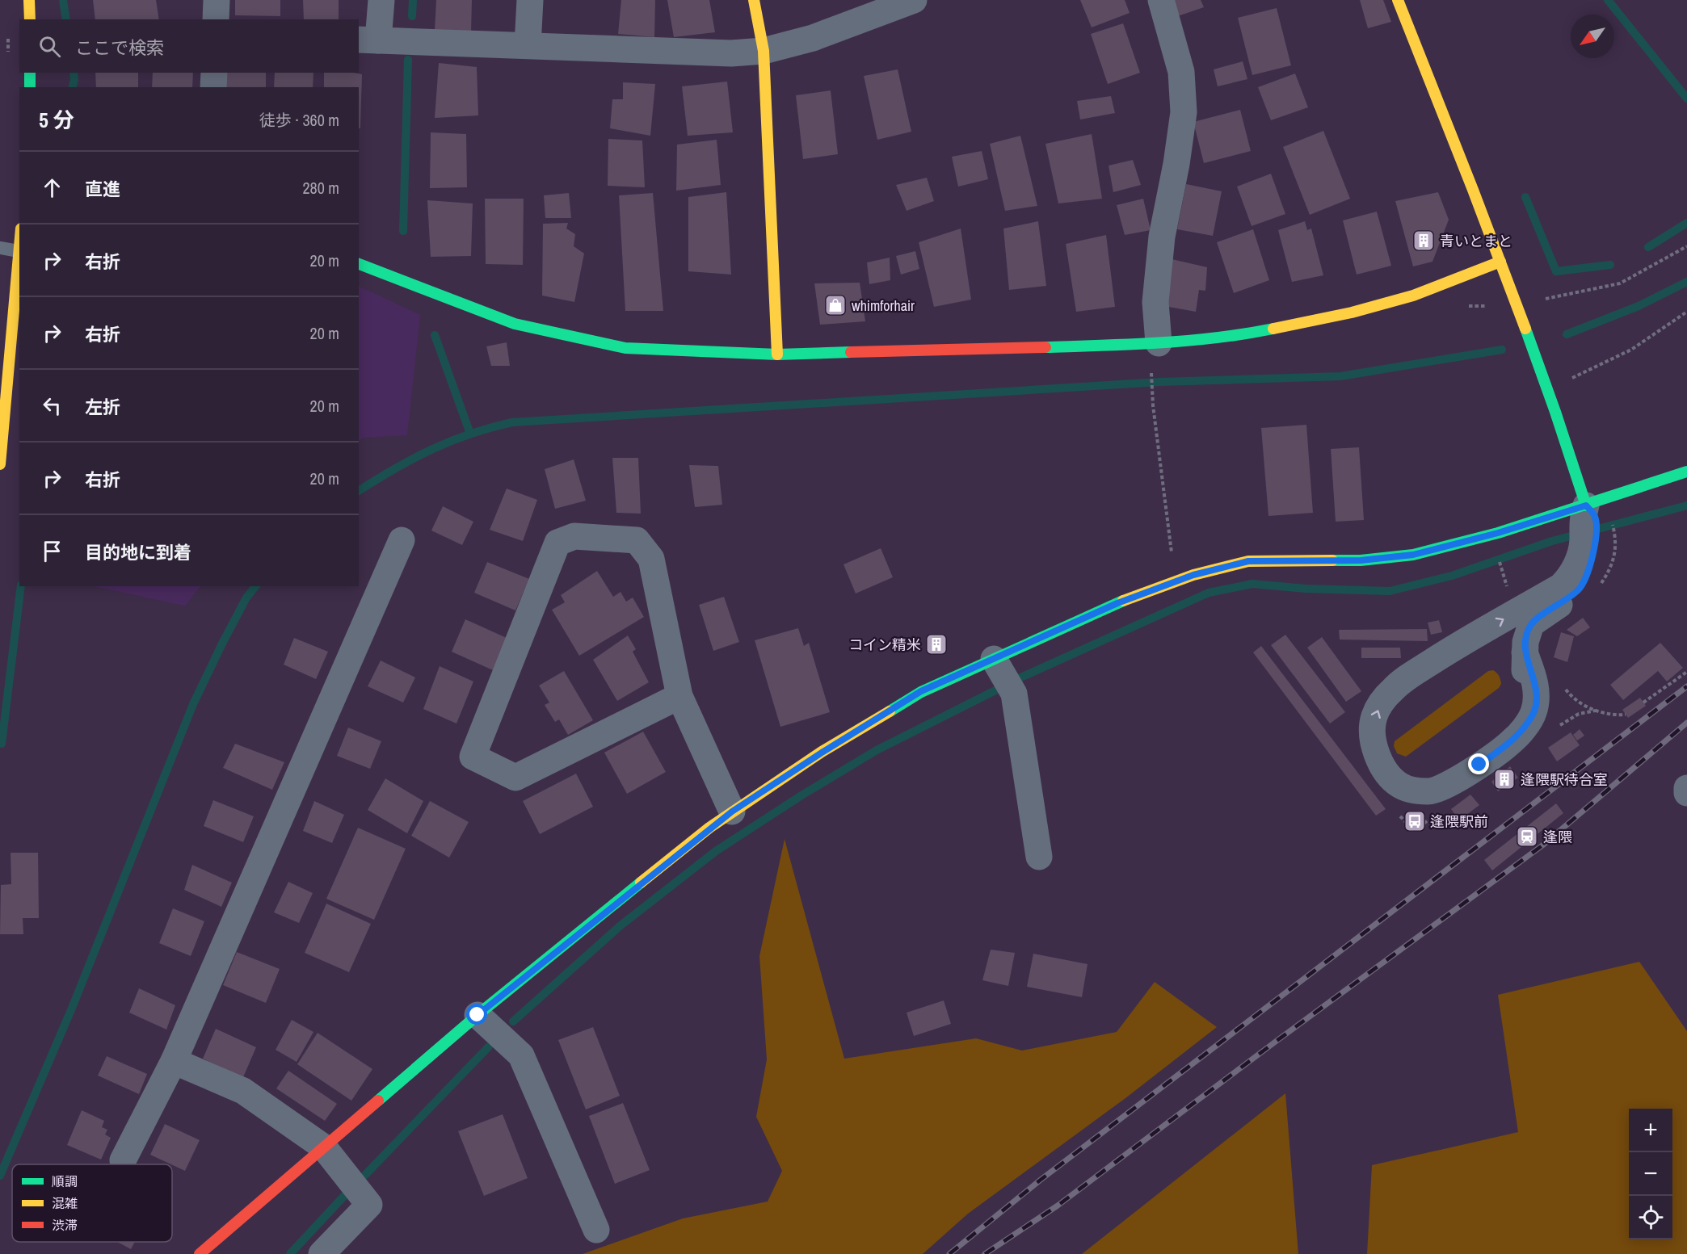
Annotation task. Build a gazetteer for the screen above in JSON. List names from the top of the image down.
{
  "places": {
    "building": ["青いとまと", "コイン精米", "逢隈駅待合室"],
    "shop": ["whimforhair"],
    "bus stop": ["逢隈駅前"],
    "station": ["逢隈"]
  },
  "legend": ["順調", "混雑", "渋滞"],
  "north": "bottom left",
  "page": {
    "search": "ここで検索",
    "heading": ["5 分", "徒歩 · 360 m"],
    "list": [
      ["直進", "280 m"],
      ["右折", "20 m"],
      ["右折", "20 m"],
      ["左折", "20 m"],
      ["右折", "20 m"],
      "目的地に到着"
    ],
    "map_buttons": ["+", "−"]
  }
}
